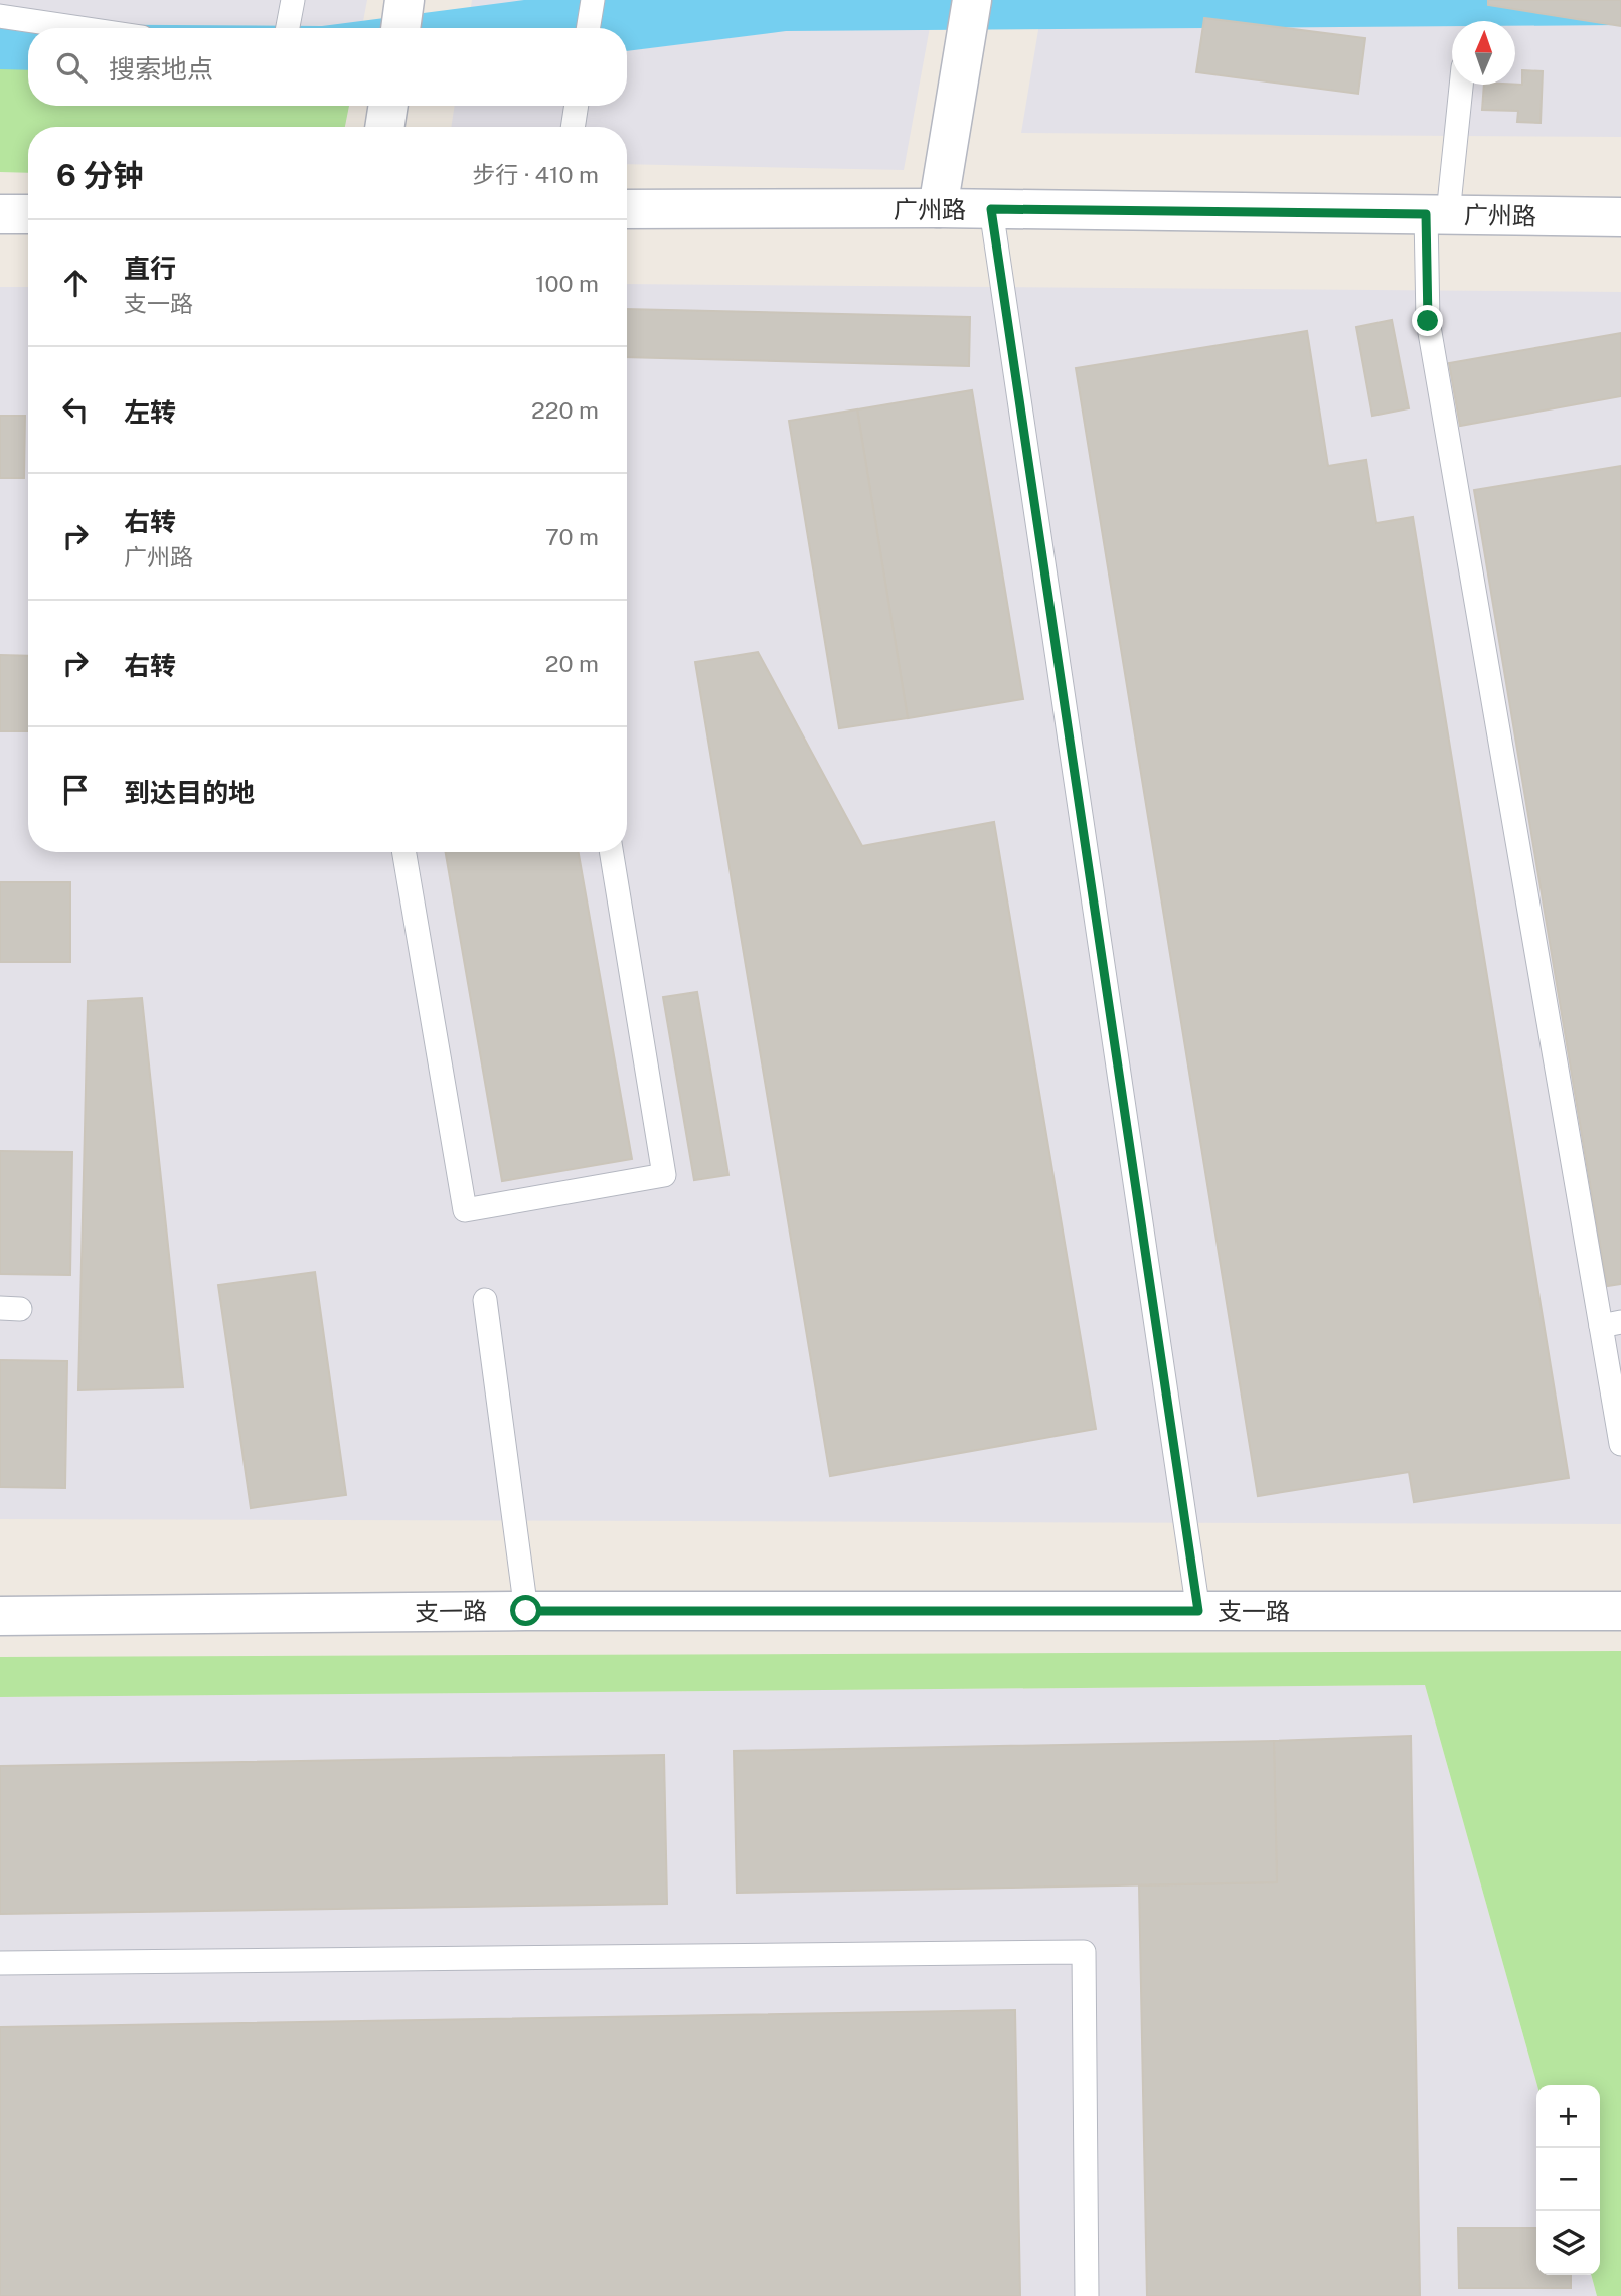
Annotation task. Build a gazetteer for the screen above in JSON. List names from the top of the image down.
{
  "streets": {
    "street": ["广州路", "支一路"]
  },
  "north": "top",
  "page": {
    "search": "搜索地点",
    "heading": ["6 分钟", "步行 · 410 m"],
    "list": [
      ["直行", "支一路", "100 m"],
      ["左转", "220 m"],
      ["右转", "广州路", "70 m"],
      ["右转", "20 m"],
      "到达目的地"
    ],
    "map_buttons": ["+", "−"]
  }
}
